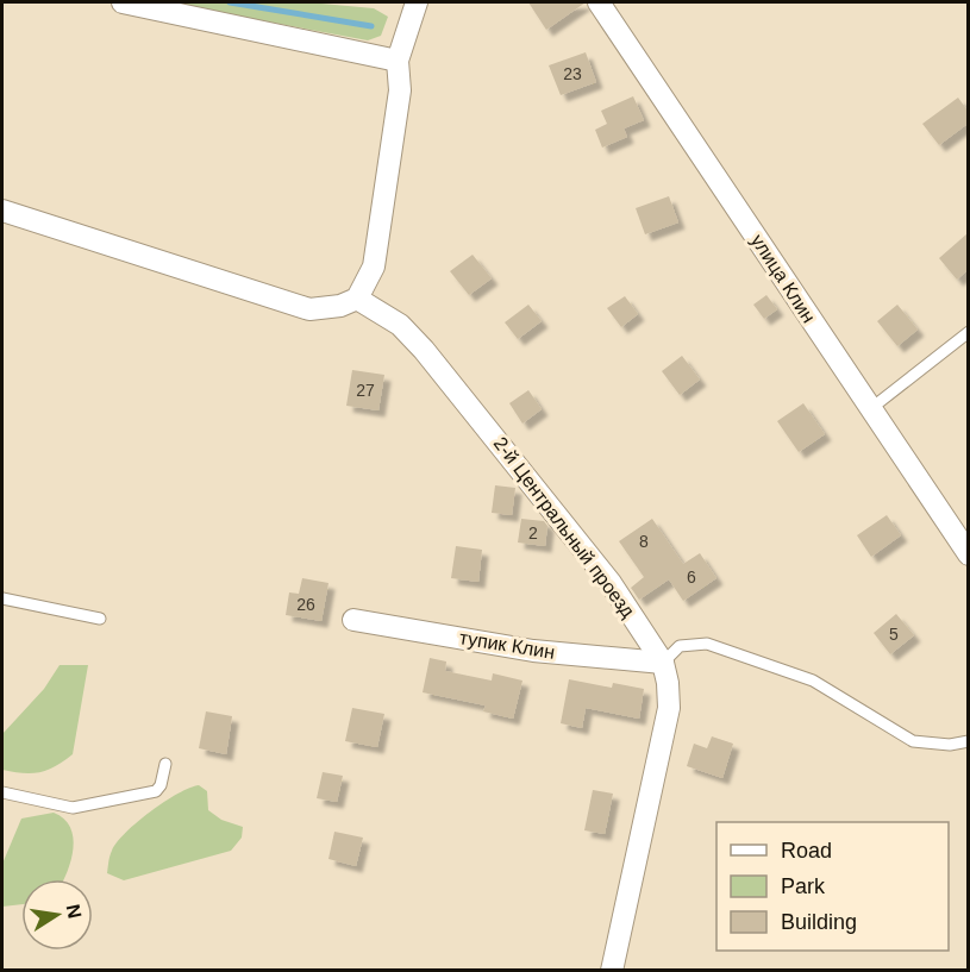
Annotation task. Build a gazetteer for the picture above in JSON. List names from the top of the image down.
{
  "streets": {
    "street": ["улица Клин", "2-й Центральный проезд", "тупик Клин"]
  },
  "crossings": [
    ["2-й Центральный проезд", "тупик Клин"]
  ],
  "house_numbers": [
    "23",
    "27",
    "2",
    "8",
    "6",
    "26",
    "5"
  ],
  "legend": ["Road", "Park", "Building"],
  "north": "right"
}
